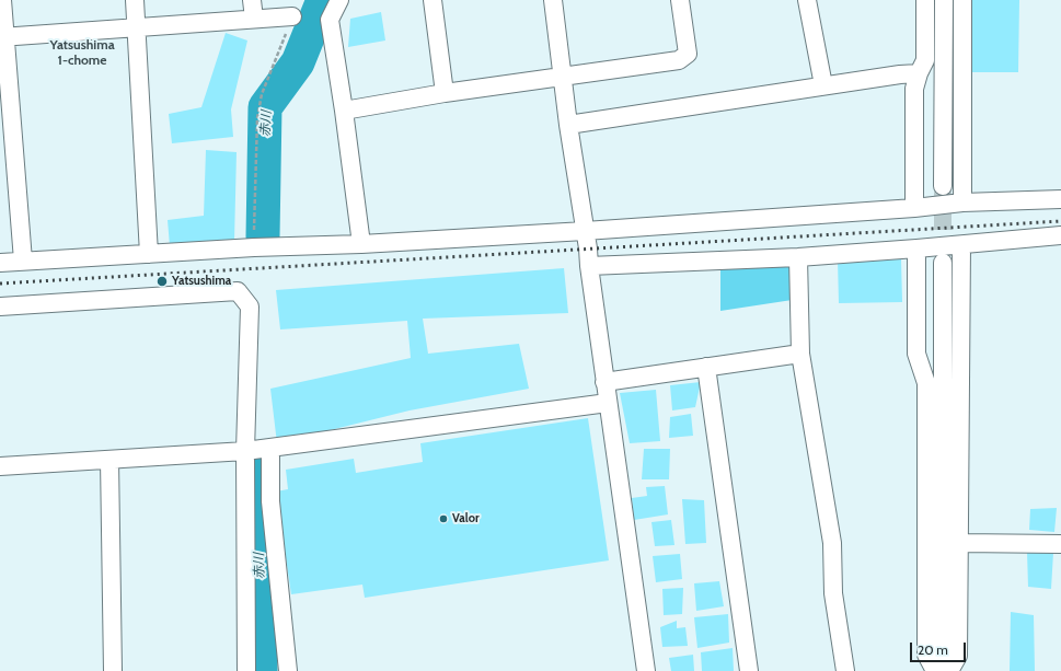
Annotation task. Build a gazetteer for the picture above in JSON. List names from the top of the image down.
{
  "districts": ["Yatsushima 1-chome"],
  "water": ["赤川"],
  "places": ["Yatsushima", "Valor"],
  "scale_bar": "20 m"
}
